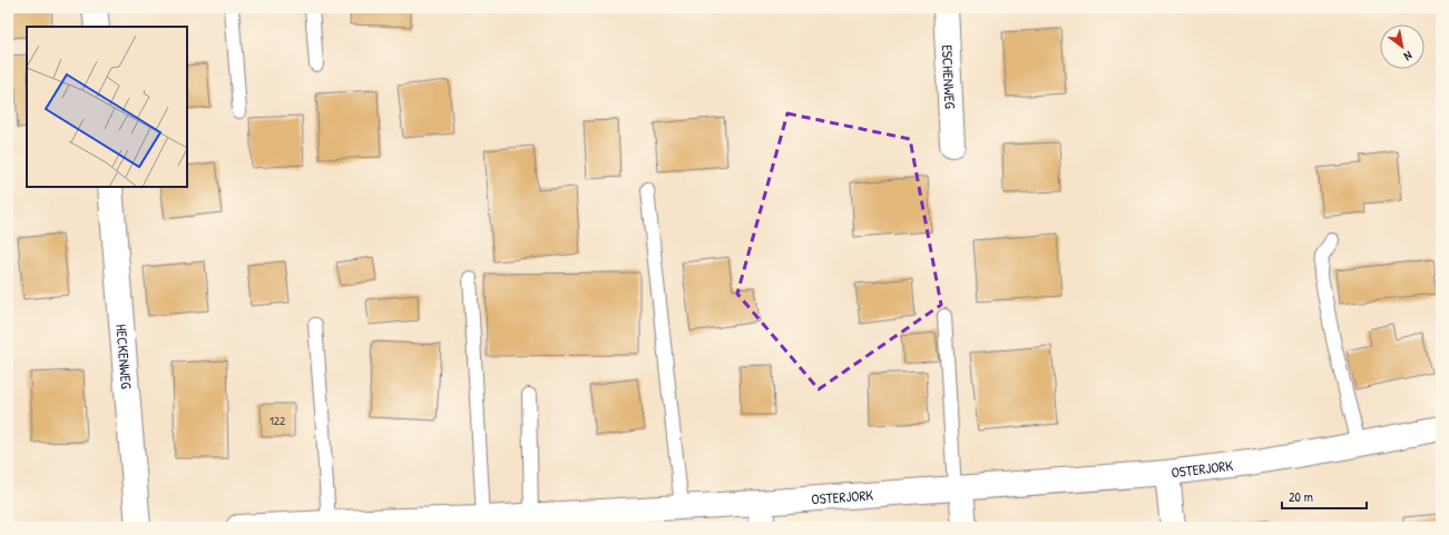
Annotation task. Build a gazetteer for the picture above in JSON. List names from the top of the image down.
{
  "streets": {
    "main road": ["ESCHENWEG", "HECKENWEG", "OSTERJORK"]
  },
  "house_numbers": ["122"],
  "scale_bar": "20 m",
  "north": "bottom right"
}
